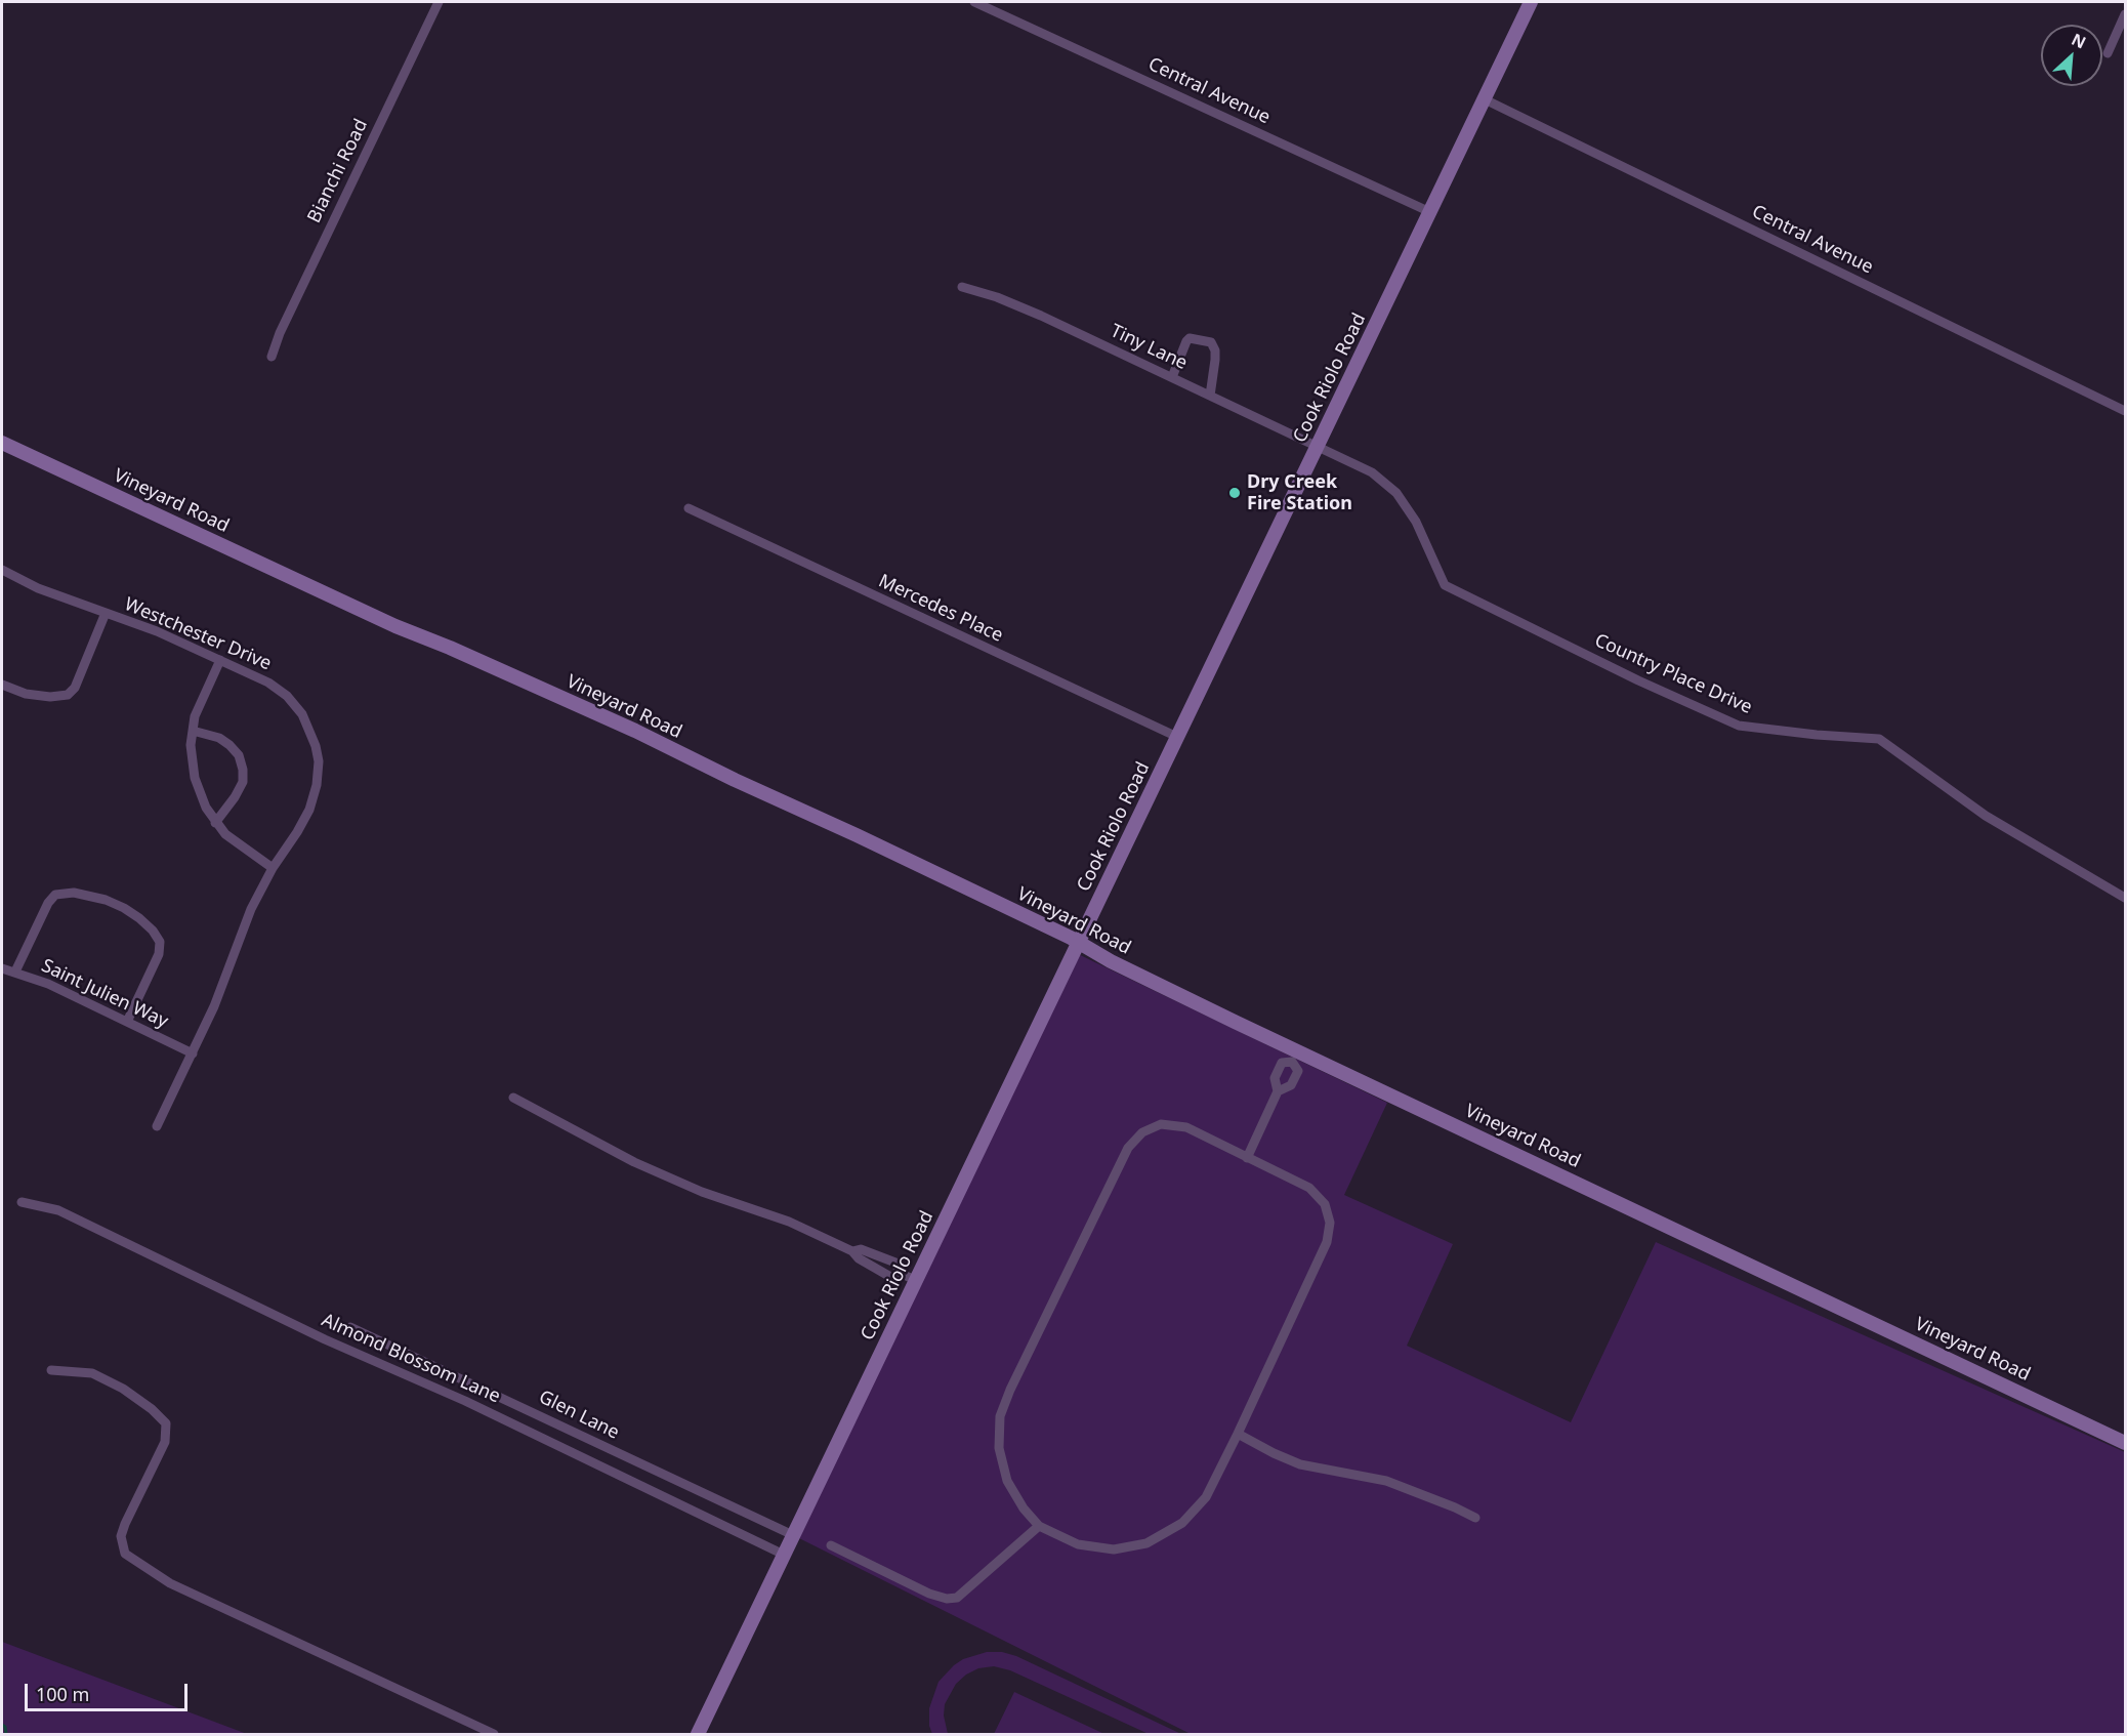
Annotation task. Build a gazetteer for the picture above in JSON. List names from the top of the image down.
{
  "streets": {
    "street": [
      "Central Avenue",
      "Bianchi Road",
      "Tiny Lane",
      "Cook Riolo Road",
      "Vineyard Road",
      "Mercedes Place",
      "Westchester Drive",
      "Country Place Drive",
      "Saint Julien Way",
      "Almond Blossom Lane",
      "Glen Lane"
    ]
  },
  "crossings": [
    ["Central Avenue", "Cook Riolo Road"],
    ["Tiny Lane", "Cook Riolo Road"],
    ["Tiny Lane", "Country Place Drive"],
    ["Cook Riolo Road", "Vineyard Road"],
    ["Cook Riolo Road", "Mercedes Place"],
    ["Cook Riolo Road", "Country Place Drive"],
    ["Cook Riolo Road", "Almond Blossom Lane"],
    ["Cook Riolo Road", "Glen Lane"],
    ["Westchester Drive", "Saint Julien Way"]
  ],
  "places": ["Dry Creek Fire Station"],
  "scale_bar": "100 m",
  "north": "top right"
}
